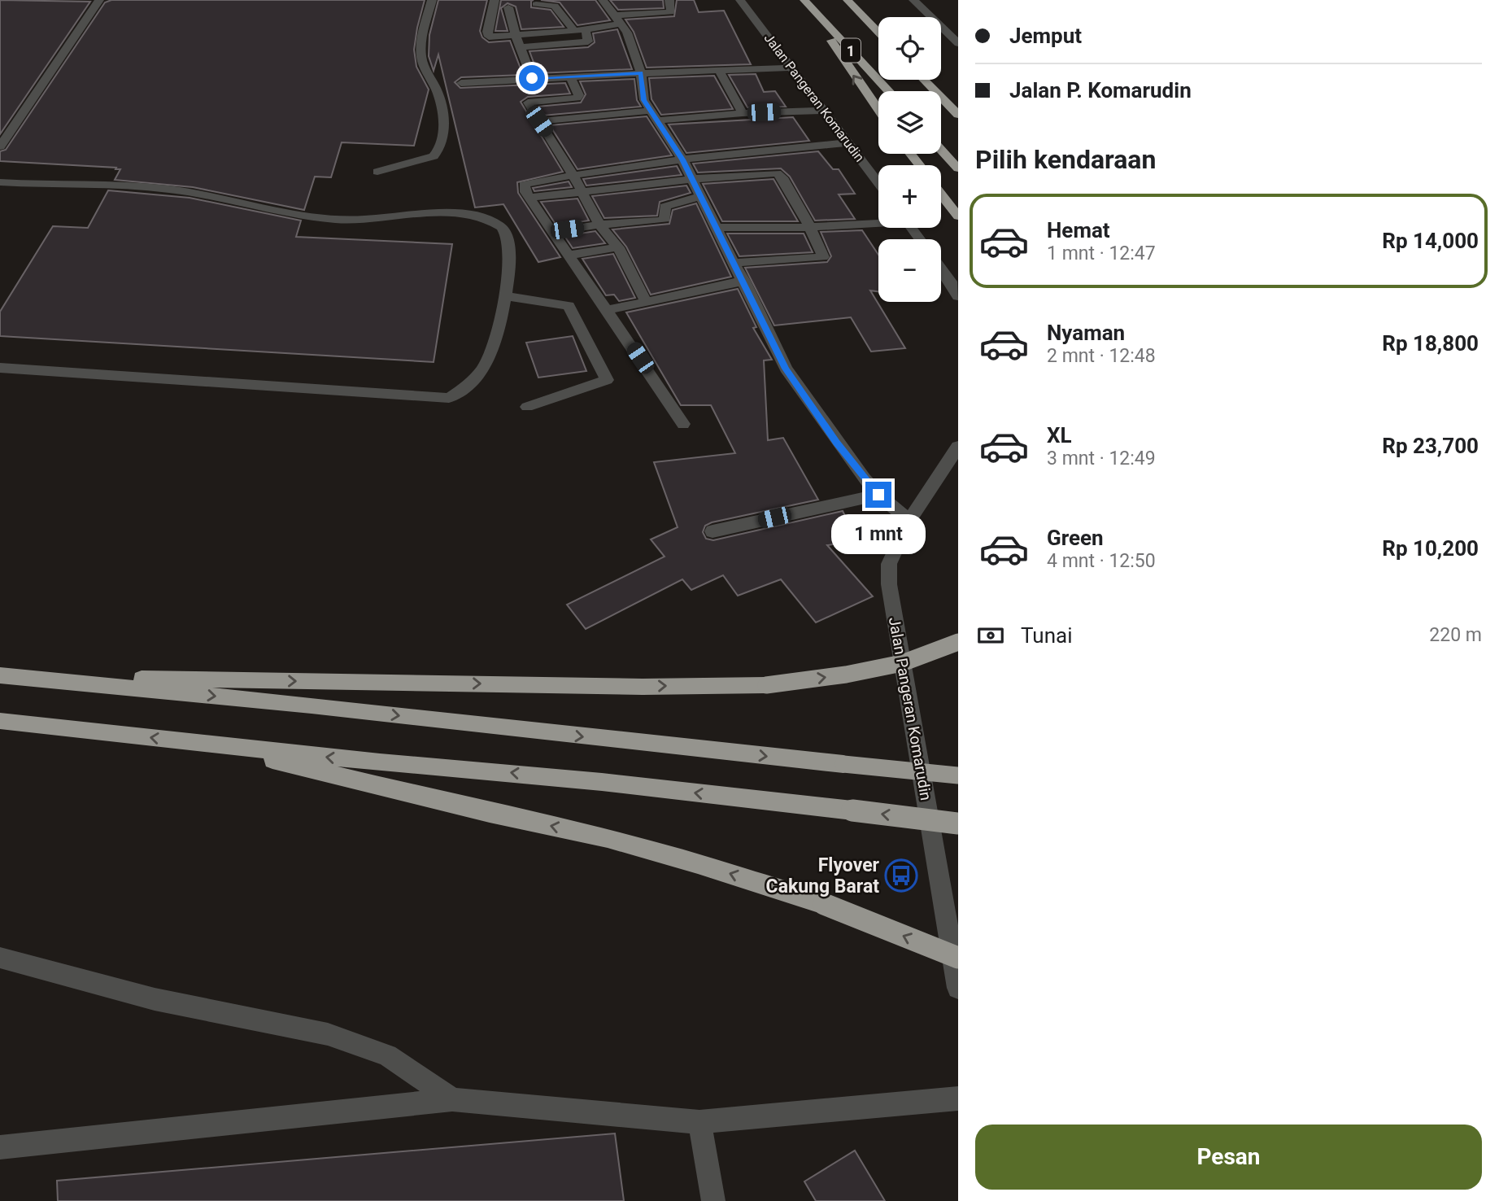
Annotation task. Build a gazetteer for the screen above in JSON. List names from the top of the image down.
{
  "streets": {
    "highway": ["1"],
    "street": ["Jalan Pangeran Komarudin"]
  },
  "places": {
    "bus stop": ["Flyover Cakung Barat"]
  },
  "page": {
    "banner": ["Jemput", "Jalan P. Komarudin"],
    "map_buttons": ["+", "−"],
    "heading": "Pilih kendaraan",
    "list": [
      {
        "name": "Hemat",
        "note": "1 mnt · 12:47",
        "value": "Rp 14,000"
      },
      {
        "name": "Nyaman",
        "note": "2 mnt · 12:48",
        "value": "Rp 18,800"
      },
      {
        "name": "XL",
        "note": "3 mnt · 12:49",
        "value": "Rp 23,700"
      },
      {
        "name": "Green",
        "note": "4 mnt · 12:50",
        "value": "Rp 10,200"
      }
    ],
    "bubble": "1 mnt",
    "pay": ["Tunai", "220 m"],
    "buttons": "Pesan"
  }
}
